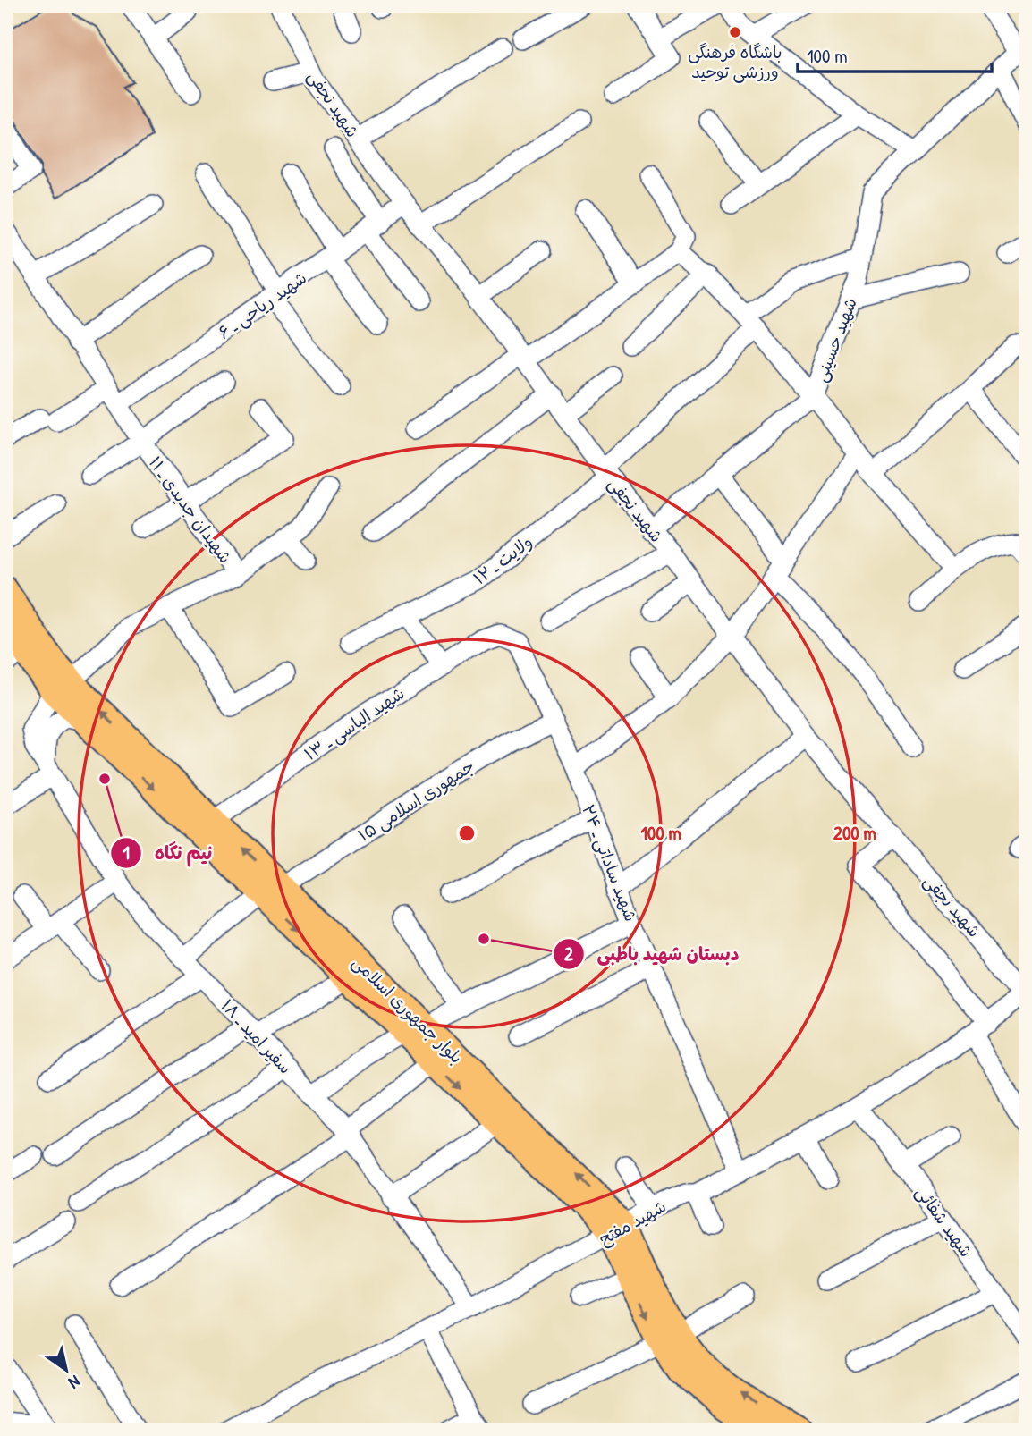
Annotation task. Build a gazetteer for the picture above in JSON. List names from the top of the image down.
{
  "streets": {
    "main road": ["بلوار جمهوری اسلامی"],
    "street": [
      "شهید نجفی",
      "شهید ریاحی ـ ۶",
      "شهید حسینی",
      "شهیدان جدیدی ـ ۱۱",
      "ولایت ـ ۱۲",
      "شهید الیاسی ـ ۱۳",
      "جمهوری اسلامی ۱۵",
      "شهید ساداتی ـ ۲۴",
      "سفیر امید ـ ۱۸",
      "شهید شفائی",
      "شهید مفتح"
    ]
  },
  "crossings": [
    ["شهید نجفی", "شهید ریاحی ـ ۶"],
    ["شهید نجفی", "ولایت ـ ۱۲"],
    ["شهید نجفی", "شهید مفتح"],
    ["شهید ریاحی ـ ۶", "شهیدان جدیدی ـ ۱۱"],
    ["شهید حسینی", "ولایت ـ ۱۲"],
    ["شهیدان جدیدی ـ ۱۱", "بلوار جمهوری اسلامی"],
    ["شهیدان جدیدی ـ ۱۱", "سفیر امید ـ ۱۸"],
    ["شهید الیاسی ـ ۱۳", "شهید ساداتی ـ ۲۴"],
    ["شهید الیاسی ـ ۱۳", "بلوار جمهوری اسلامی"],
    ["جمهوری اسلامی ۱۵", "شهید ساداتی ـ ۲۴"],
    ["جمهوری اسلامی ۱۵", "بلوار جمهوری اسلامی"],
    ["جمهوری اسلامی ۱۵", "سفیر امید ـ ۱۸"],
    ["شهید ساداتی ـ ۲۴", "شهید مفتح"],
    ["بلوار جمهوری اسلامی", "شهید مفتح"],
    ["سفیر امید ـ ۱۸", "شهید مفتح"],
    ["شهید شفائی", "شهید مفتح"]
  ],
  "places": ["باشگاه فرهنگی ورزشی توحید", "نیم نگاه", "دبستان شهید باطبی"],
  "scale_bar": "100 m",
  "north": "bottom right",
  "rings": ["100 m", "200 m"]
}
